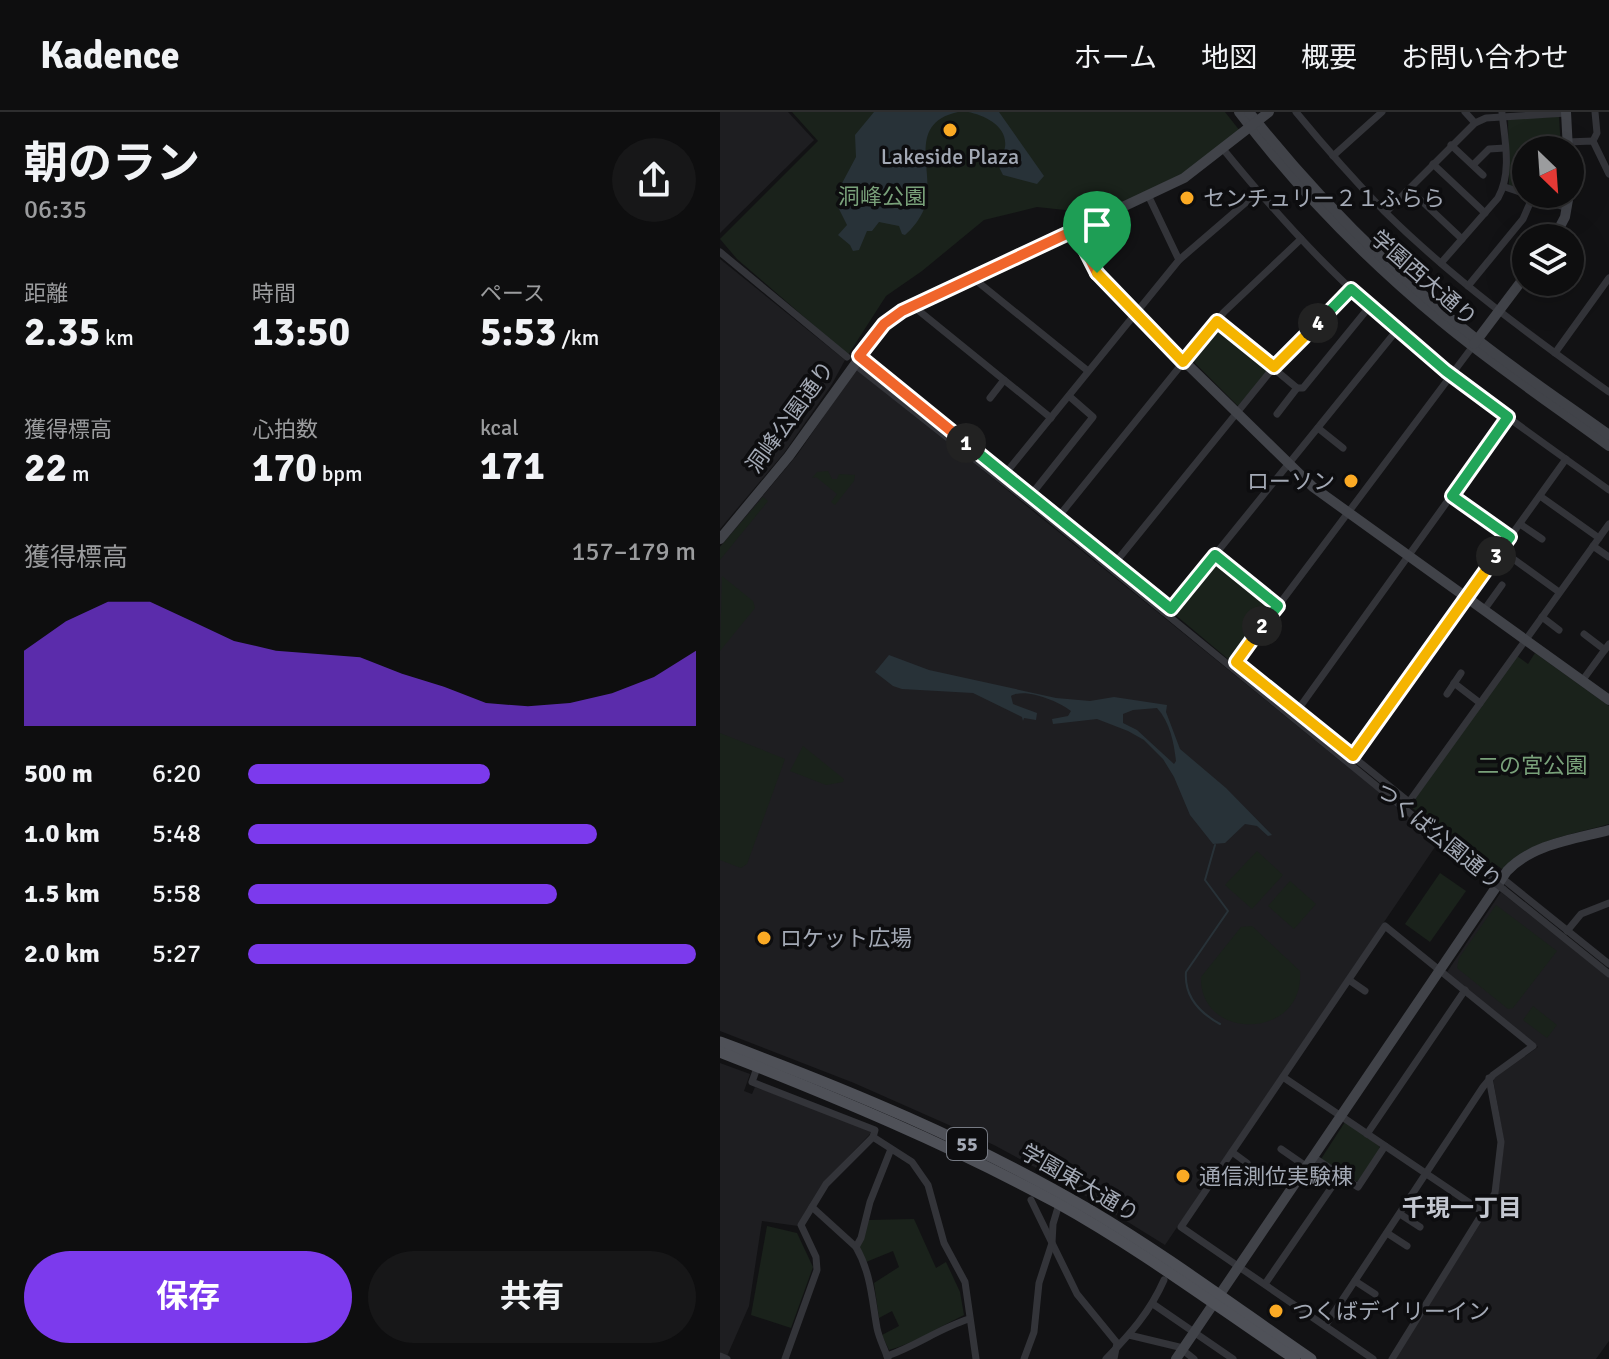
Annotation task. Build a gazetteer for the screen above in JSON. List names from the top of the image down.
{
  "streets": {
    "main road": ["55", "学園東大通り"],
    "street": ["学園西大通り", "洞峰公園通り", "つくば公園通り"]
  },
  "crossings": [
    ["学園西大通り", "洞峰公園通り"],
    ["洞峰公園通り", "つくば公園通り"]
  ],
  "districts": ["千現一丁目"],
  "parks": ["洞峰公園", "二の宮公園"],
  "places": [
    "Lakeside Plaza",
    "センチュリー２１ふらら",
    "ローソン",
    "ロケット広場",
    "通信測位実験棟",
    "つくばデイリーイン"
  ],
  "north": "bottom right",
  "page": {
    "header": "Kadence",
    "nav": [
      "ホーム",
      "地図",
      "概要",
      "お問い合わせ"
    ],
    "heading": ["朝のラン", "06:35"],
    "stats": [
      ["距離", "2.35 km"],
      ["時間", "13:50"],
      ["ペース", "5:53 /km"],
      ["獲得標高", "22 m"],
      ["心拍数", "170 bpm"],
      ["kcal", "171"]
    ],
    "pins": [
      "4",
      "1",
      "3",
      "2"
    ],
    "chart": ["獲得標高", "157–179 m"],
    "list": [
      {
        "name": "500 m",
        "note": "6:20"
      },
      {
        "name": "1.0 km",
        "note": "5:48"
      },
      {
        "name": "1.5 km",
        "note": "5:58"
      },
      {
        "name": "2.0 km",
        "note": "5:27"
      }
    ],
    "buttons": ["保存", "共有"]
  }
}
